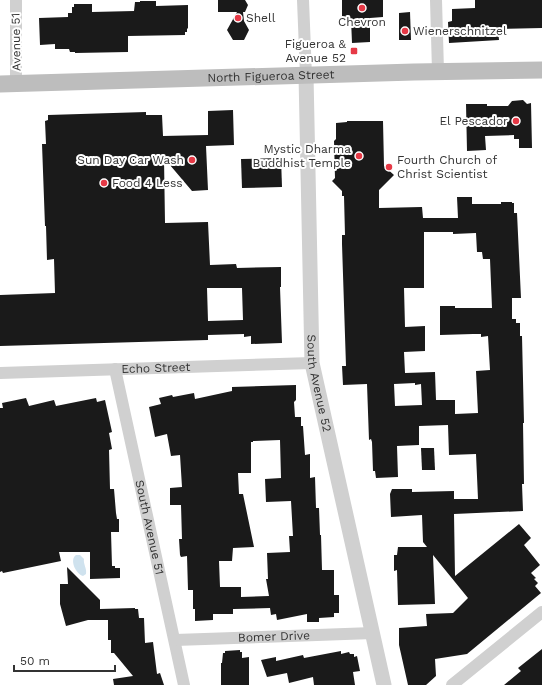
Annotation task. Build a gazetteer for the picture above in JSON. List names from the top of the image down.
{
  "streets": {
    "main road": ["North Figueroa Street"],
    "street": [
      "Avenue 51",
      "Echo Street",
      "South Avenue 52",
      "South Avenue 51",
      "Bomer Drive"
    ]
  },
  "crossings": [
    ["Avenue 51", "North Figueroa Street"],
    ["North Figueroa Street", "South Avenue 52"],
    ["Echo Street", "South Avenue 52"],
    ["Echo Street", "South Avenue 51"],
    ["South Avenue 52", "Bomer Drive"],
    ["South Avenue 51", "Bomer Drive"]
  ],
  "places": {
    "other": [
      "Chevron",
      "Shell",
      "Wienerschnitzel",
      "El Pescador",
      "Mystic Dharma Buddhist Temple",
      "Sun Day Car Wash",
      "Fourth Church of Christ Scientist",
      "Food 4 Less"
    ],
    "transit": ["Figueroa & Avenue 52"]
  },
  "scale_bar": "50 m"
}
